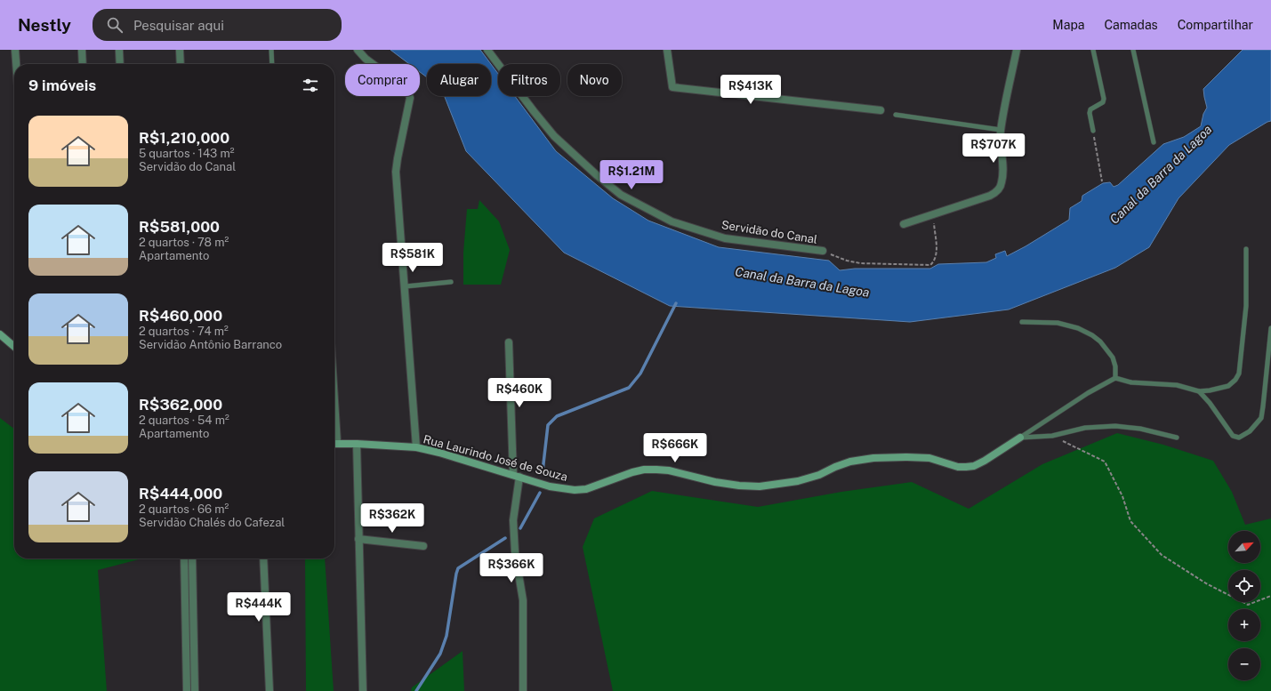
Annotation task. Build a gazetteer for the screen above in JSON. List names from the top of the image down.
{
  "streets": {
    "street": ["Servidão do Canal", "Rua Laurindo José de Souza"]
  },
  "water": ["Canal da Barra da Lagoa"],
  "north": "top right",
  "page": {
    "header": "Nestly",
    "search": "Pesquisar aqui",
    "nav": ["Mapa", "Camadas", "Compartilhar"],
    "chip": [
      "Comprar",
      "Alugar",
      "Filtros",
      "Novo"
    ],
    "heading": "9 imóveis",
    "price": [
      "R$413K",
      "R$707K",
      "R$1.21M",
      "R$581K",
      "R$460K",
      "R$666K",
      "R$362K",
      "R$366K",
      "R$444K"
    ],
    "list": [
      {
        "name": "R$1,210,000",
        "note": "5 quartos · 143 m² · Servidão do Canal"
      },
      {
        "name": "R$581,000",
        "note": "2 quartos · 78 m² · Apartamento"
      },
      {
        "name": "R$460,000",
        "note": "2 quartos · 74 m² · Servidão Antônio Barranco"
      },
      {
        "name": "R$362,000",
        "note": "2 quartos · 54 m² · Apartamento"
      },
      {
        "name": "R$444,000",
        "note": "2 quartos · 66 m² · Servidão Chalés do Cafezal"
      }
    ],
    "map_buttons": ["+", "−"]
  }
}
